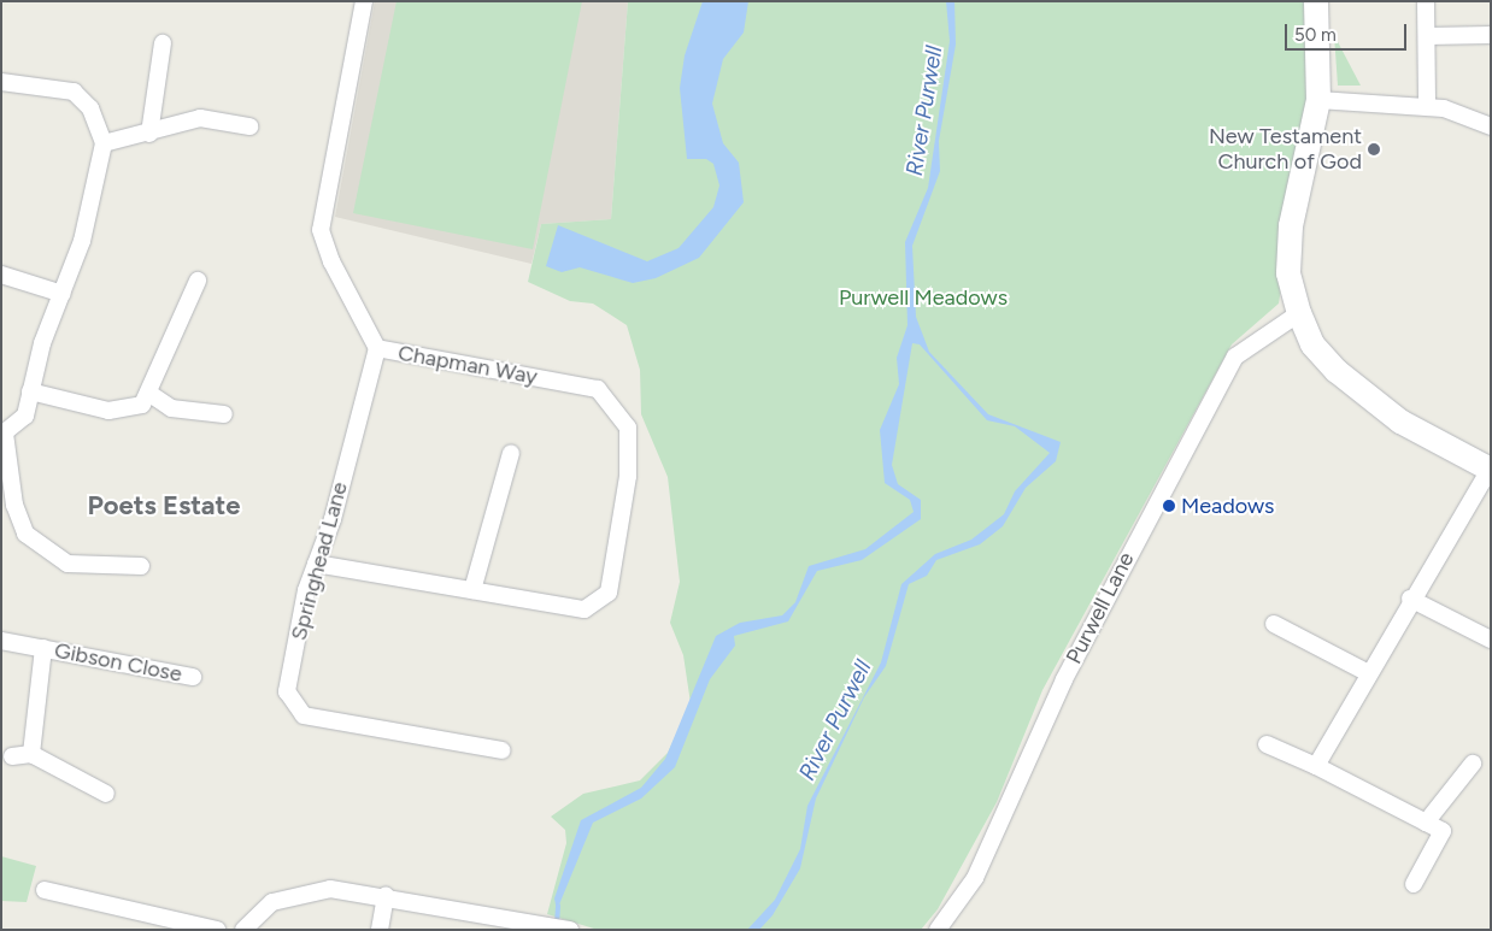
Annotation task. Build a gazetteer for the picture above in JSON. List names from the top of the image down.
{
  "streets": {
    "street": [
      "Chapman Way",
      "Springhead Lane",
      "Purwell Lane",
      "Gibson Close"
    ]
  },
  "crossings": [
    ["Chapman Way", "Springhead Lane"]
  ],
  "districts": ["Poets Estate"],
  "water": ["River Purwell"],
  "parks": ["Purwell Meadows"],
  "places": ["New Testament Church of God", "Meadows"],
  "scale_bar": "50 m"
}
